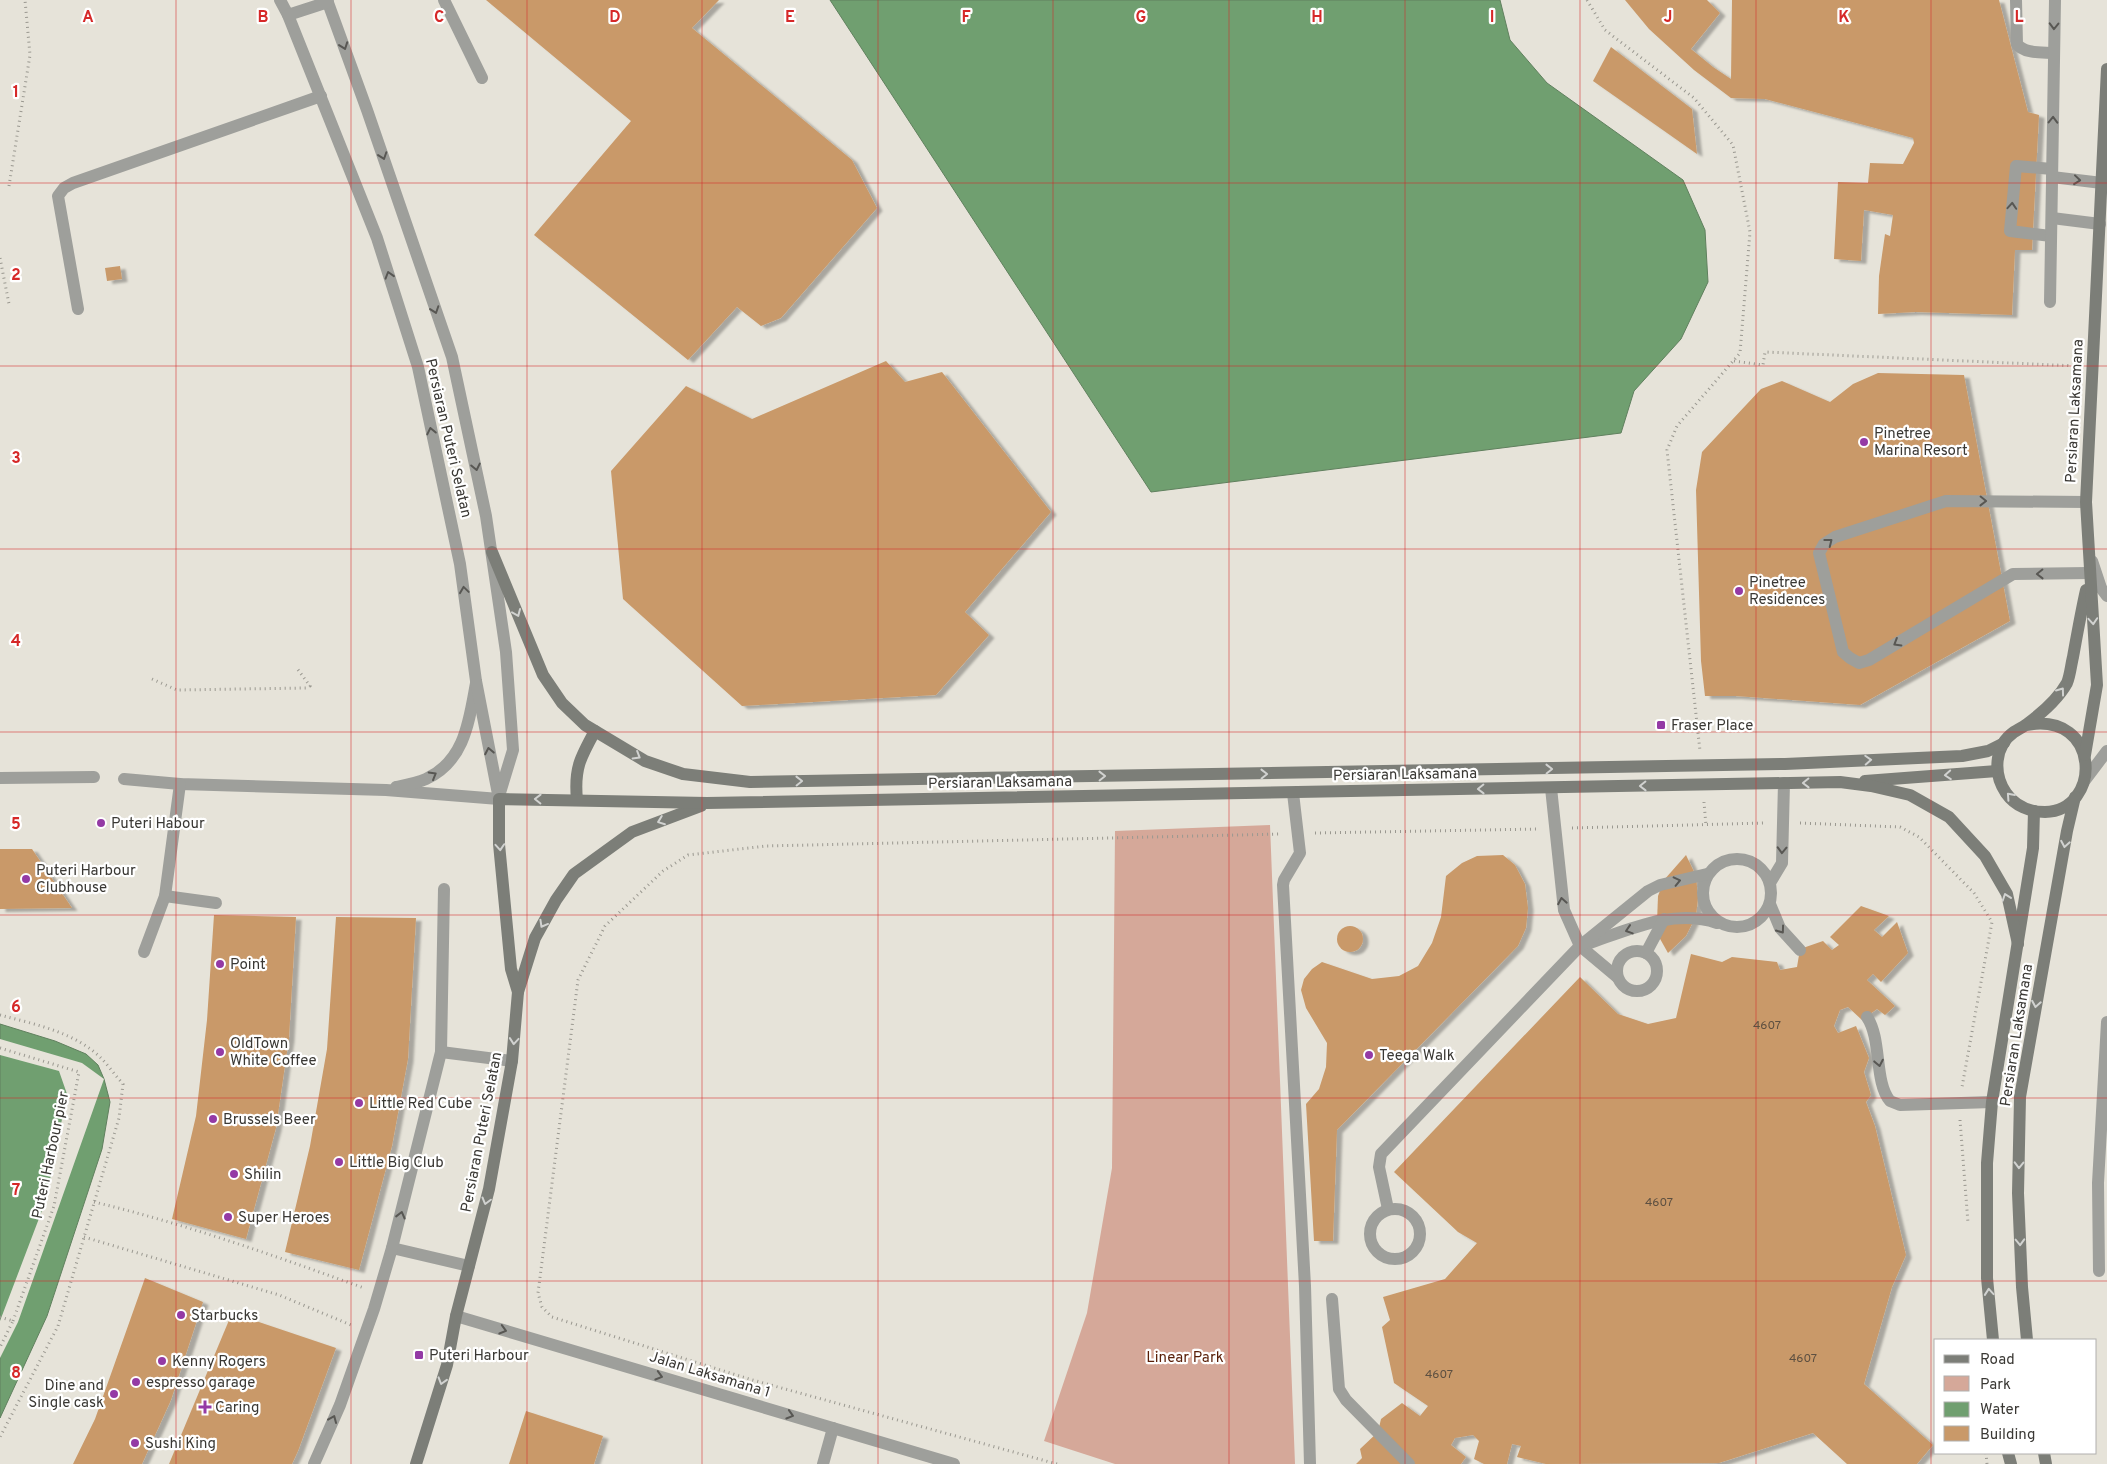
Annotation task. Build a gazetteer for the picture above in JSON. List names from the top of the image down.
{
  "streets": {
    "street": ["Persiaran Laksamana", "Persiaran Puteri Selatan", "Jalan Laksamana 1"],
    "path": ["Puteri Harbour pier"]
  },
  "crossings": [
    ["Persiaran Laksamana", "Persiaran Puteri Selatan"],
    ["Persiaran Puteri Selatan", "Jalan Laksamana 1"]
  ],
  "one_way": ["Jalan Laksamana 1"],
  "parks": ["Linear Park"],
  "places": {
    "other": [
      "Pinetree Marina Resort",
      "Pinetree Residences",
      "Puteri Habour",
      "Puteri Harbour Clubhouse",
      "Point",
      "OldTown White Coffee",
      "Teega Walk",
      "Little Red Cube",
      "Brussels Beer",
      "Little Big Club",
      "Shilin",
      "Super Heroes",
      "Starbucks",
      "Kenny Rogers",
      "espresso garage",
      "Dine and Single cask",
      "Sushi King"
    ],
    "transit": ["Fraser Place", "Puteri Harbour"],
    "health": ["Caring"]
  },
  "house_numbers": [
    "4607",
    "4607",
    "4607",
    "4607"
  ],
  "legend": [
    "Road",
    "Park",
    "Water",
    "Building"
  ],
  "grid": {
    "columns": [
      "A",
      "B",
      "C",
      "D",
      "E",
      "F",
      "G",
      "H",
      "I",
      "J",
      "K",
      "L"
    ],
    "rows": [
      "1",
      "2",
      "3",
      "4",
      "5",
      "6",
      "7",
      "8"
    ]
  }
}
